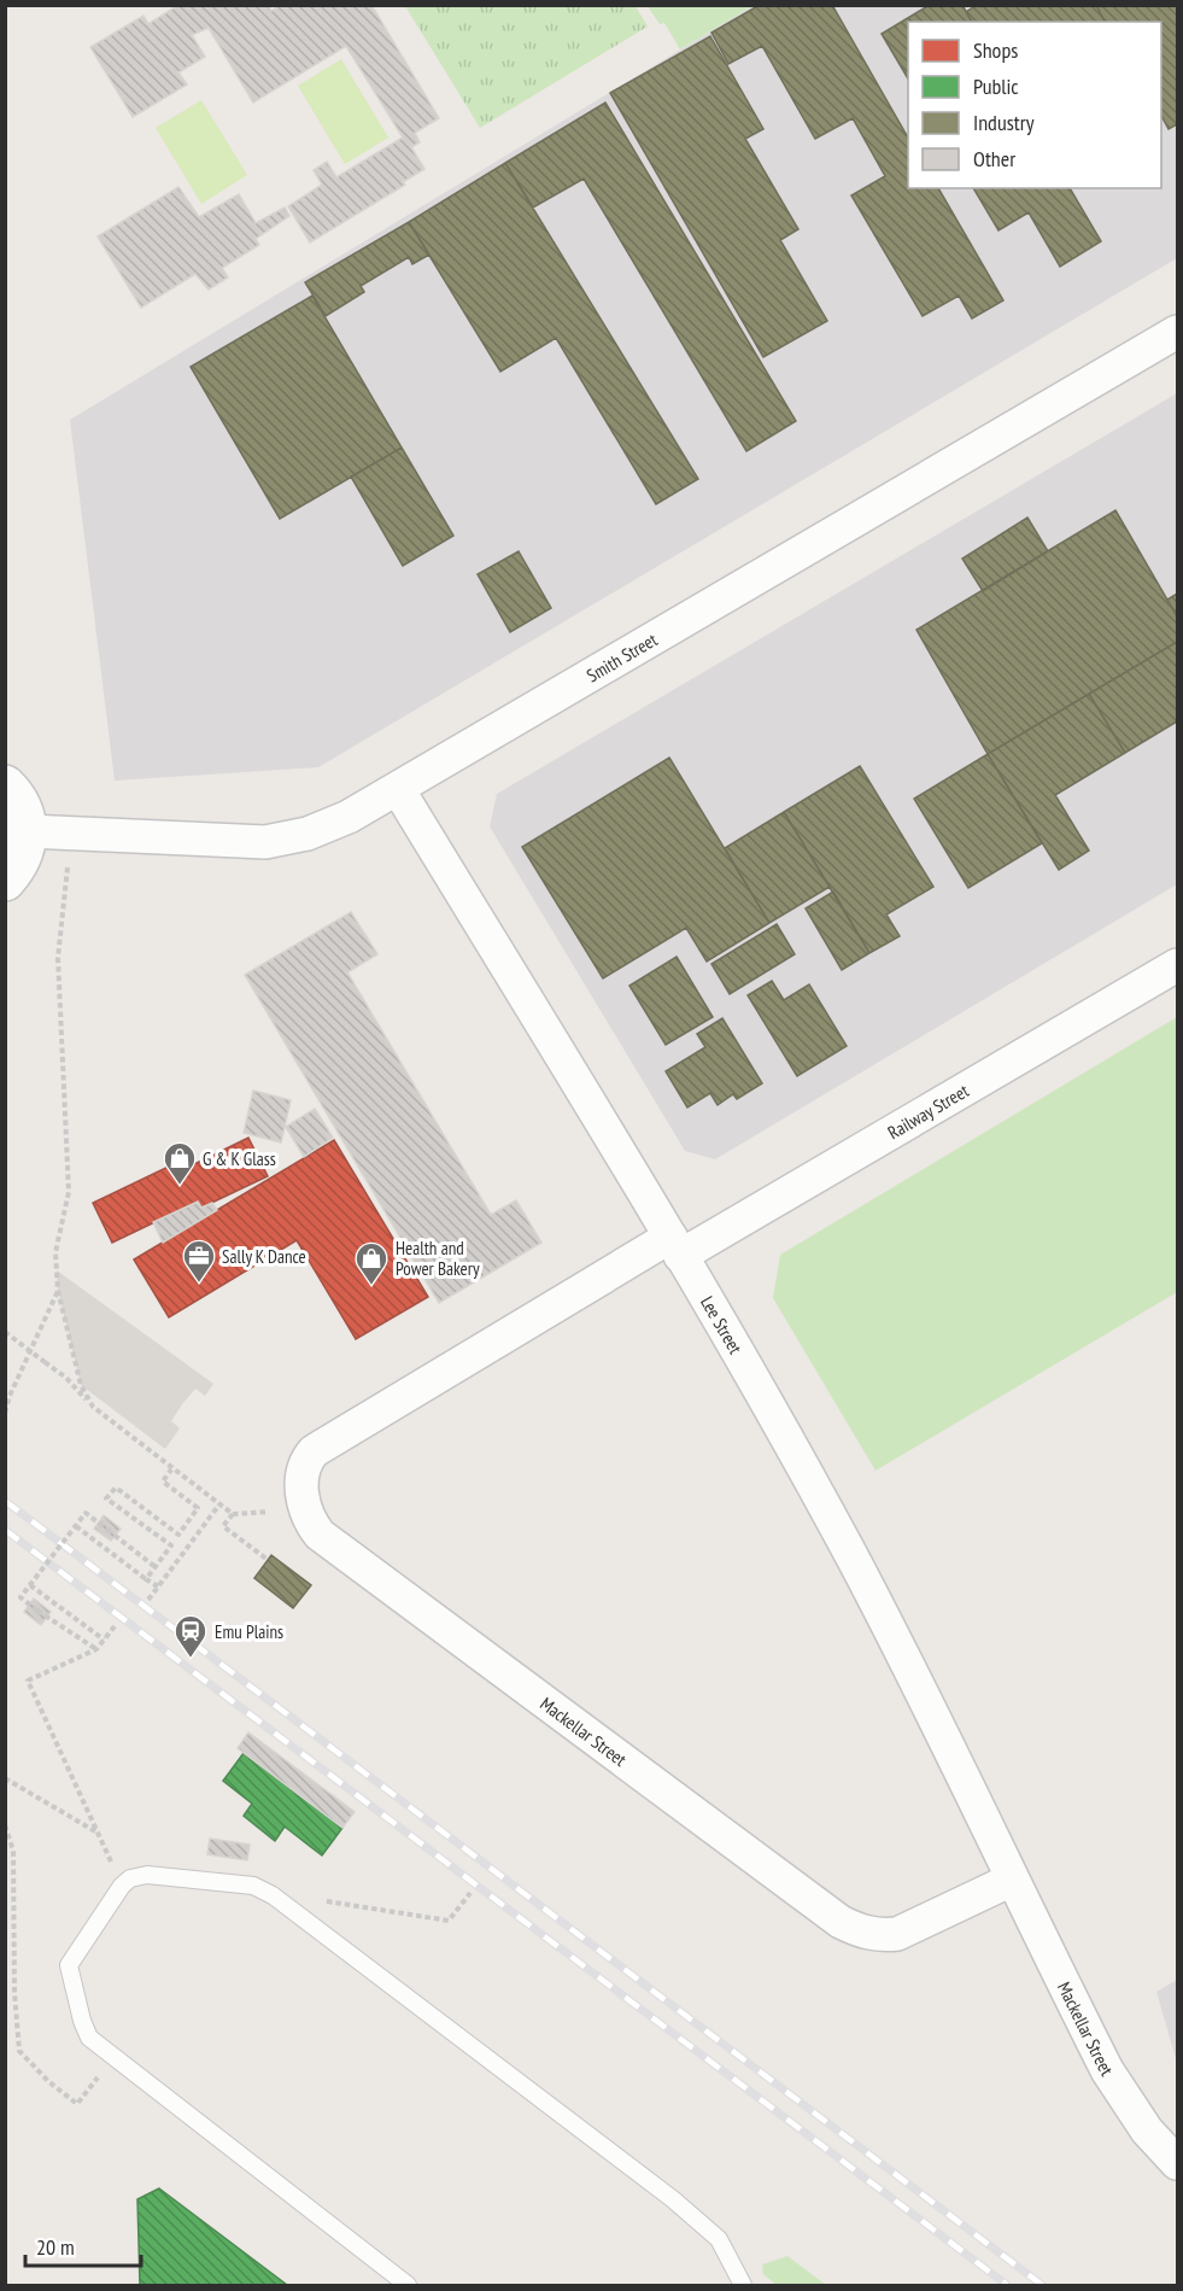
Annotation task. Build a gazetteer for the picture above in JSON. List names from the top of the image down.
{
  "streets": {
    "street": [
      "Smith Street",
      "Railway Street",
      "Lee Street",
      "Mackellar Street"
    ]
  },
  "crossings": [
    ["Smith Street", "Lee Street"],
    ["Railway Street", "Lee Street"],
    ["Railway Street", "Mackellar Street"],
    ["Lee Street", "Mackellar Street"]
  ],
  "places": {
    "shop": ["G & K Glass", "Health and Power Bakery"],
    "office": ["Sally K Dance"],
    "station": ["Emu Plains"]
  },
  "legend": [
    "Shops",
    "Public",
    "Industry",
    "Other"
  ],
  "scale_bar": "20 m"
}
